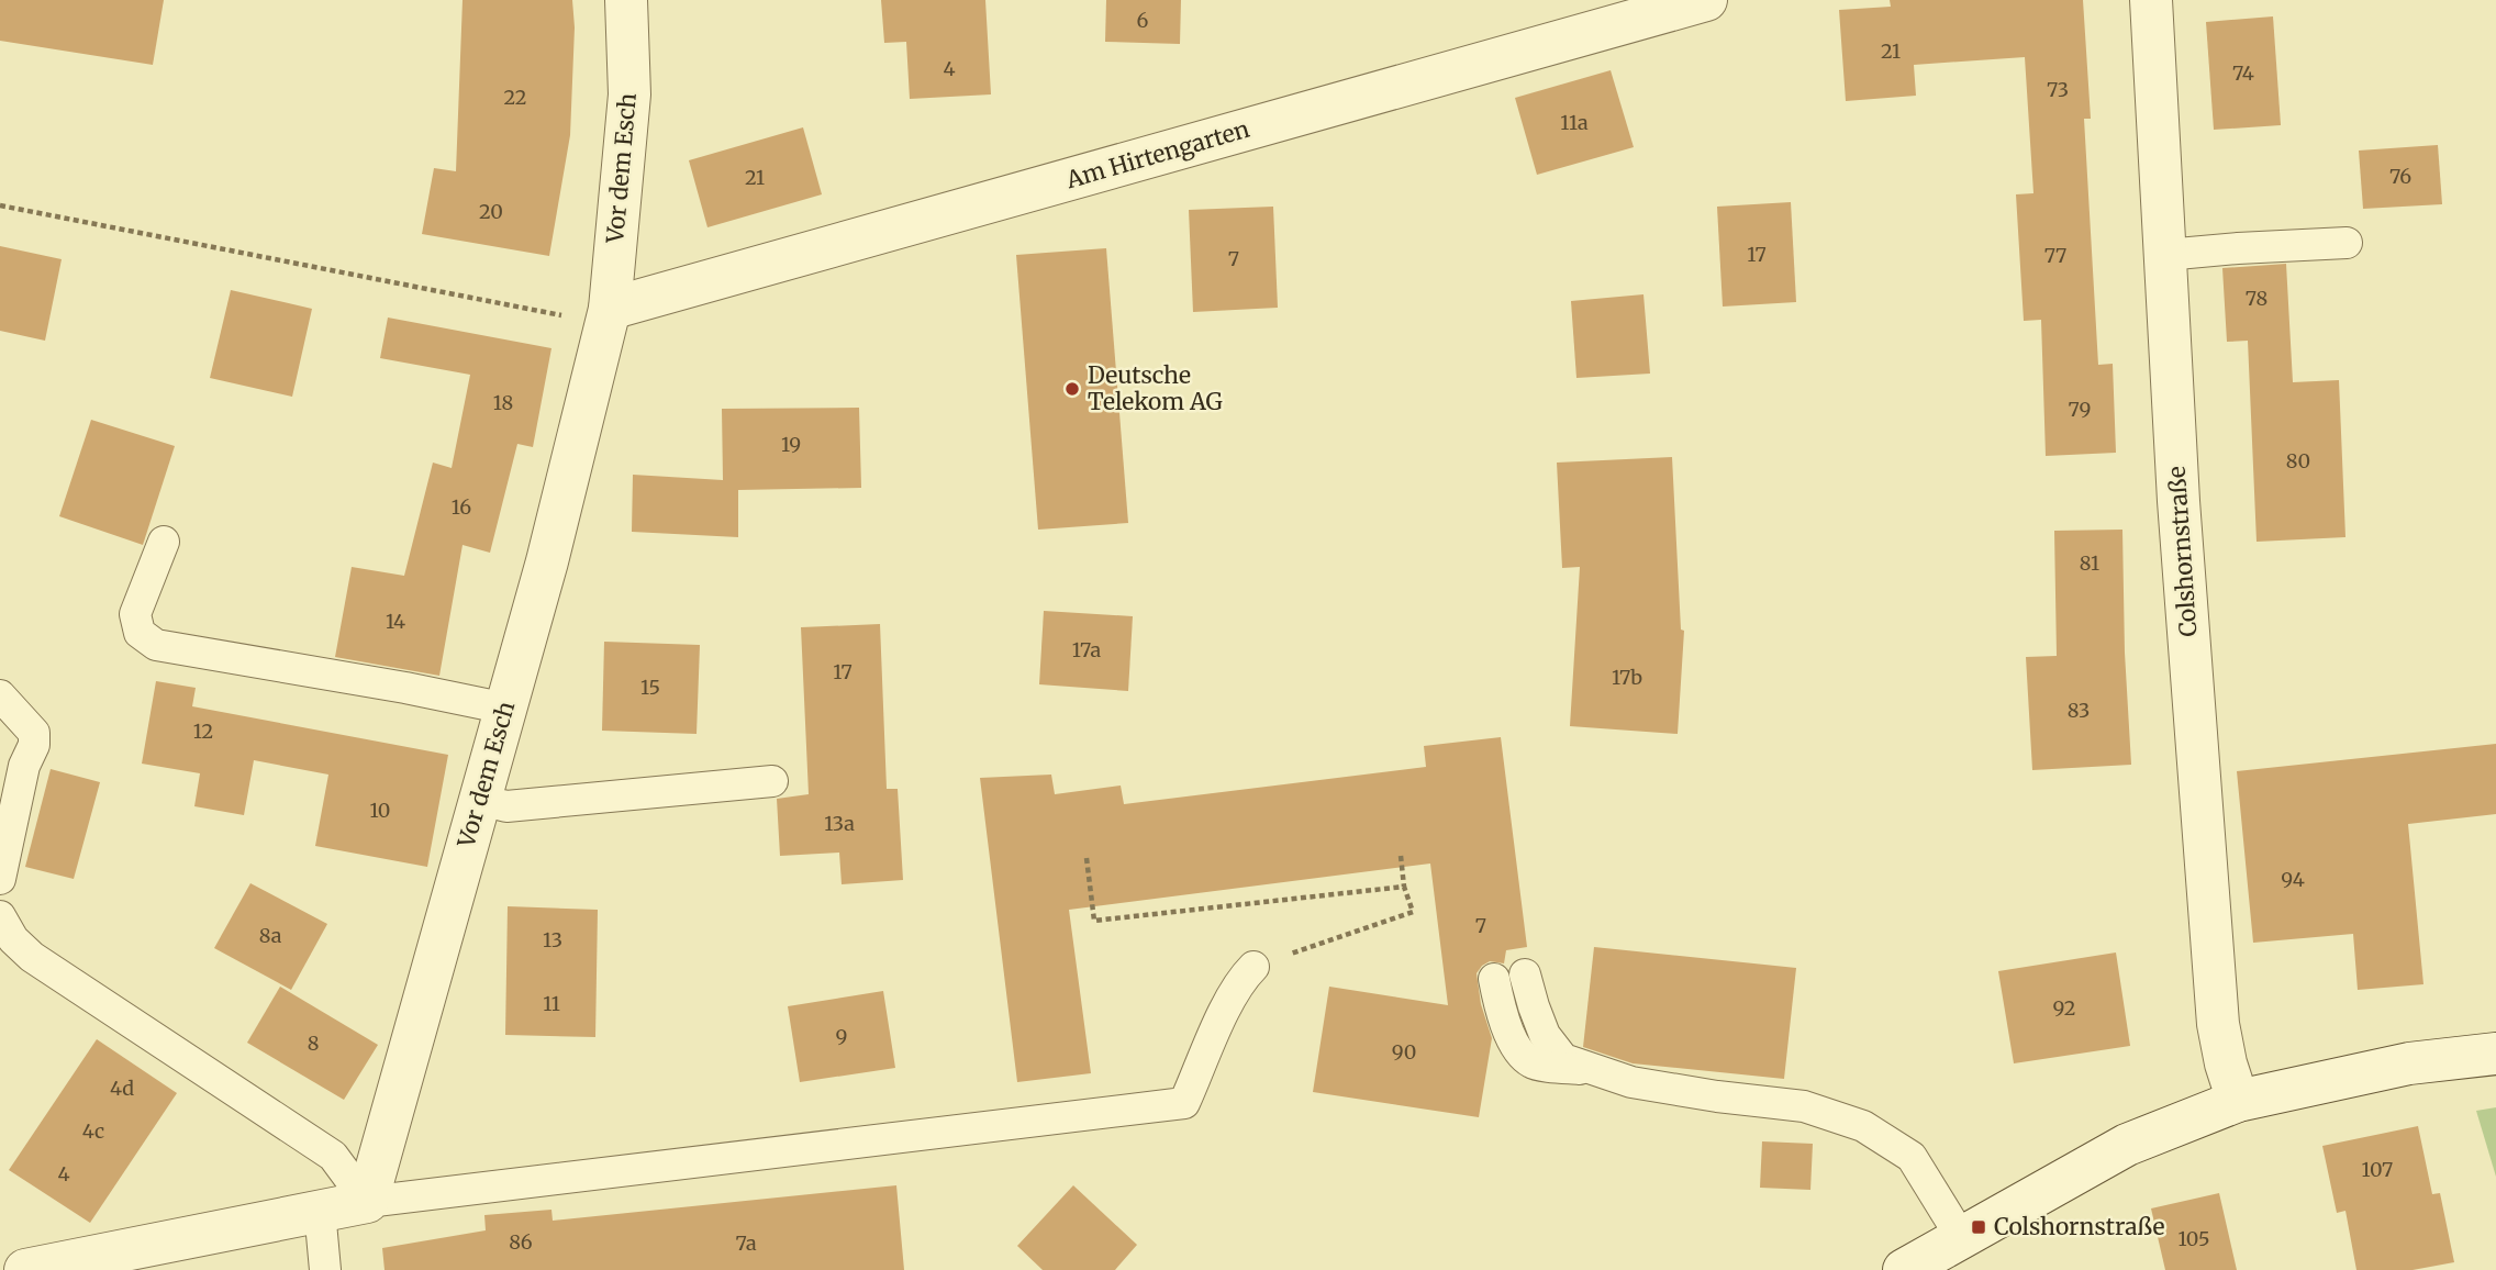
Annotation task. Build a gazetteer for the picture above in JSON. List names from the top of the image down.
{
  "streets": {
    "street": ["Am Hirtengarten", "Vor dem Esch", "Colshornstraße"]
  },
  "crossings": [
    ["Am Hirtengarten", "Vor dem Esch"]
  ],
  "places": {
    "other": ["Deutsche Telekom AG"],
    "transit": ["Colshornstraße"]
  },
  "house_numbers": [
    "6",
    "21",
    "4",
    "74",
    "73",
    "22",
    "11a",
    "76",
    "21",
    "20",
    "17",
    "77",
    "7",
    "78",
    "18",
    "79",
    "19",
    "80",
    "16",
    "81",
    "14",
    "17a",
    "17",
    "17b",
    "15",
    "83",
    "12",
    "10",
    "13a",
    "94",
    "7",
    "8a",
    "13",
    "11",
    "92",
    "9",
    "8",
    "90",
    "4d",
    "4c",
    "107",
    "4",
    "105",
    "86",
    "7a"
  ]
}
